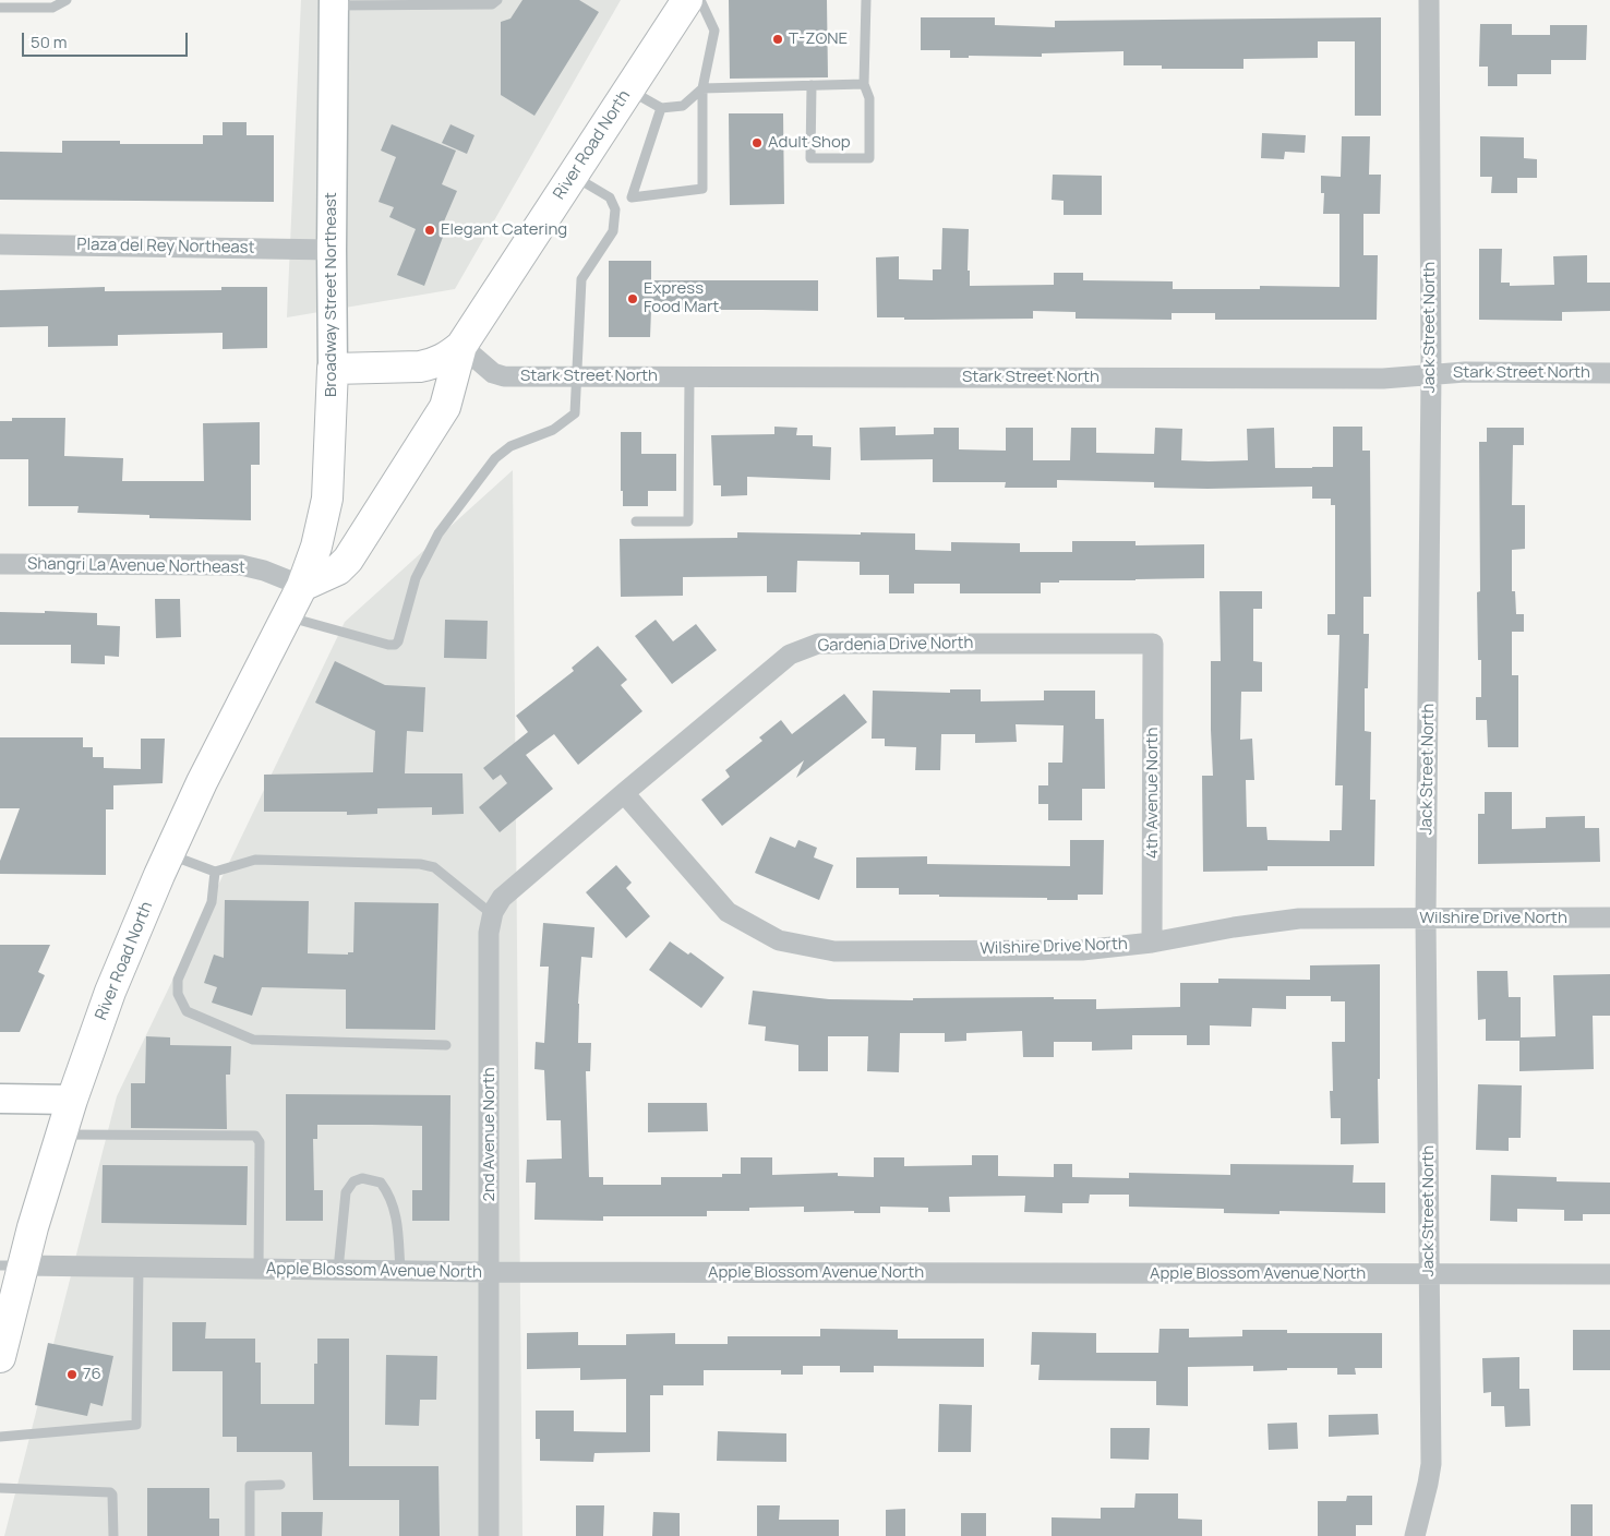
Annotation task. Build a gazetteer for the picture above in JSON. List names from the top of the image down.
{
  "streets": {
    "main road": ["River Road North", "Broadway Street Northeast"],
    "street": [
      "Plaza del Rey Northeast",
      "Jack Street North",
      "Stark Street North",
      "Shangri La Avenue Northeast",
      "Gardenia Drive North",
      "4th Avenue North",
      "Wilshire Drive North",
      "2nd Avenue North",
      "Apple Blossom Avenue North"
    ]
  },
  "crossings": [
    ["River Road North", "Broadway Street Northeast"],
    ["River Road North", "Stark Street North"],
    ["River Road North", "Shangri La Avenue Northeast"],
    ["River Road North", "Apple Blossom Avenue North"],
    ["Plaza del Rey Northeast", "Broadway Street Northeast"],
    ["Broadway Street Northeast", "Shangri La Avenue Northeast"],
    ["Jack Street North", "Stark Street North"],
    ["Jack Street North", "Wilshire Drive North"],
    ["Jack Street North", "Apple Blossom Avenue North"],
    ["Gardenia Drive North", "4th Avenue North"],
    ["Gardenia Drive North", "Wilshire Drive North"],
    ["Gardenia Drive North", "2nd Avenue North"],
    ["4th Avenue North", "Wilshire Drive North"],
    ["Wilshire Drive North", "2nd Avenue North"],
    ["2nd Avenue North", "Apple Blossom Avenue North"]
  ],
  "places": [
    "T-ZONE",
    "Adult Shop",
    "Elegant Catering",
    "Express Food Mart",
    "76"
  ],
  "scale_bar": "50 m"
}
